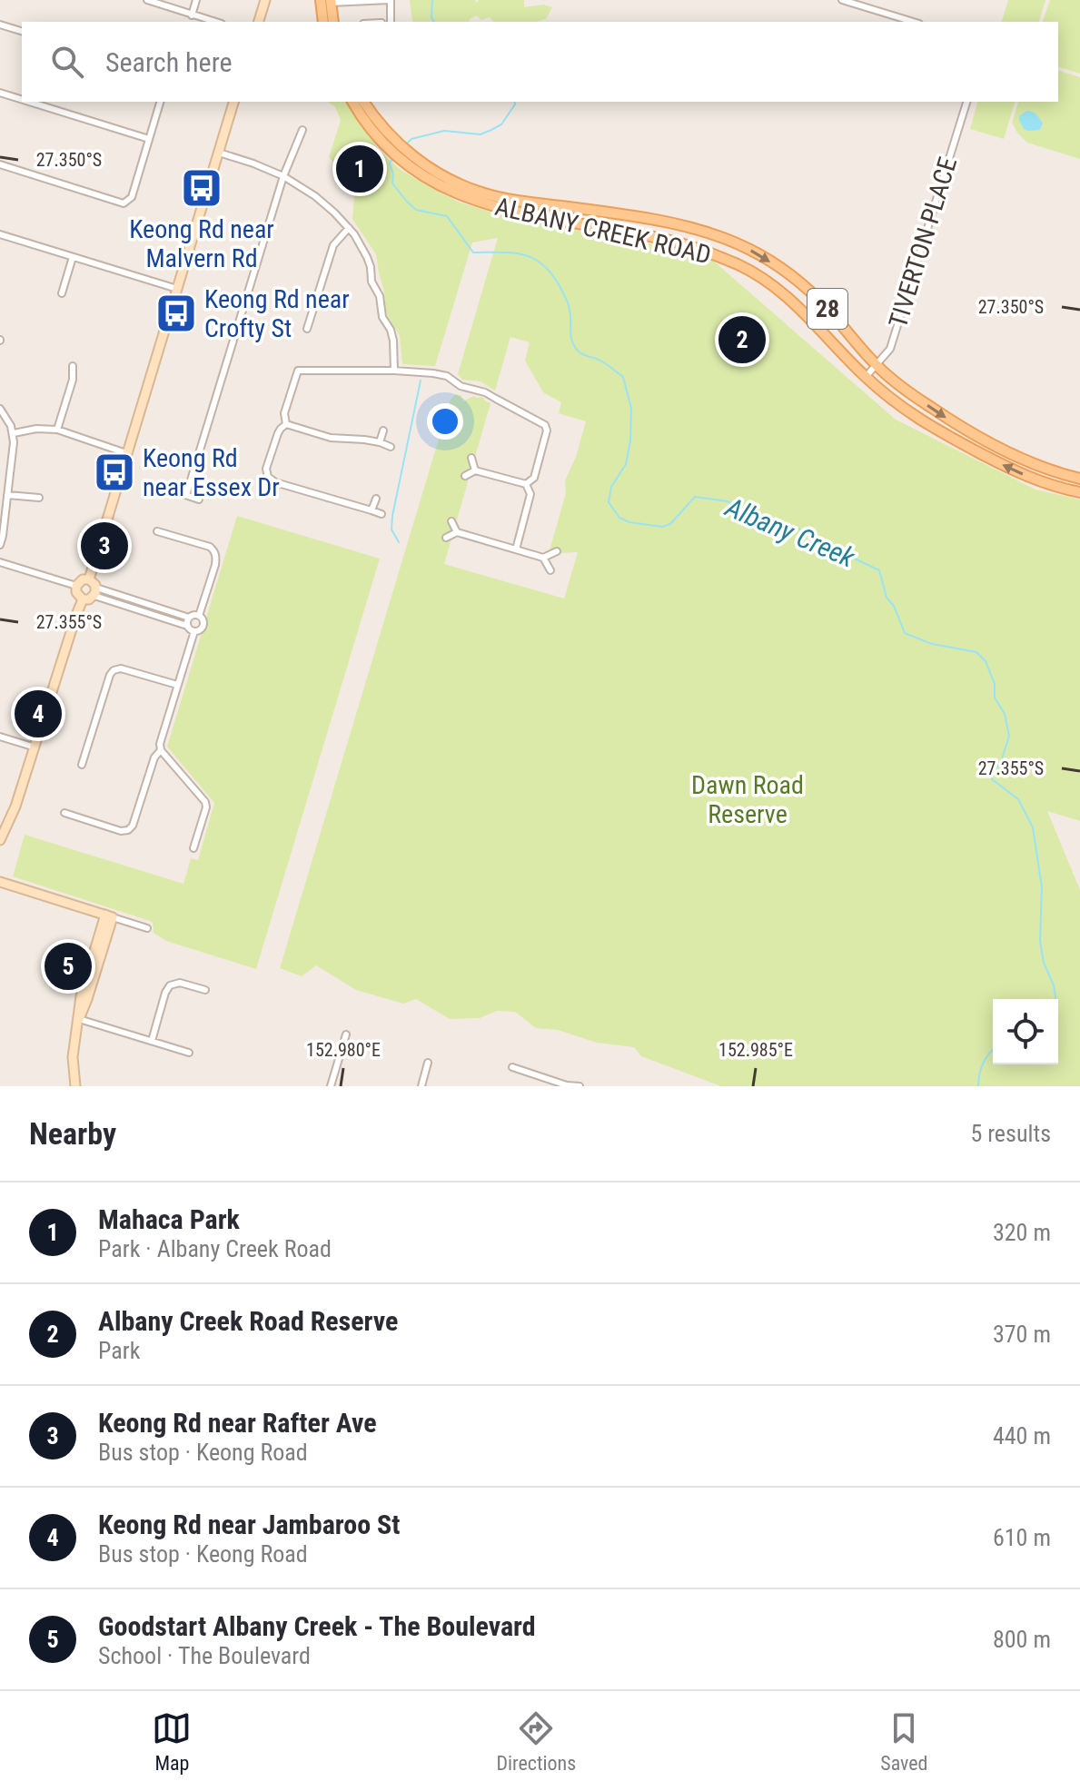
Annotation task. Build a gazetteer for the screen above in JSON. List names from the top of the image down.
{
  "streets": {
    "main road": ["ALBANY CREEK ROAD", "28"],
    "street": ["TIVERTON PLACE"]
  },
  "crossings": [
    ["ALBANY CREEK ROAD", "TIVERTON PLACE"]
  ],
  "water": ["Albany Creek"],
  "parks": ["Dawn Road Reserve"],
  "places": {
    "bus stop": ["Keong Rd near Malvern Rd", "Keong Rd near Crofty St", "Keong Rd near Essex Dr"]
  },
  "page": {
    "search": "Search here",
    "pins": [
      "1",
      "2",
      "3",
      "4",
      "5"
    ],
    "heading": ["Nearby", "5 results"],
    "list": [
      {
        "mark": "1",
        "name": "Mahaca Park",
        "note": "Park · Albany Creek Road",
        "value": "320 m"
      },
      {
        "mark": "2",
        "name": "Albany Creek Road Reserve",
        "note": "Park",
        "value": "370 m"
      },
      {
        "mark": "3",
        "name": "Keong Rd near Rafter Ave",
        "note": "Bus stop · Keong Road",
        "value": "440 m"
      },
      {
        "mark": "4",
        "name": "Keong Rd near Jambaroo St",
        "note": "Bus stop · Keong Road",
        "value": "610 m"
      },
      {
        "mark": "5",
        "name": "Goodstart Albany Creek - The Boulevard",
        "note": "School · The Boulevard",
        "value": "800 m"
      }
    ],
    "nav": ["Map", "Directions", "Saved"]
  },
  "coordinates": [
    "27.350°S",
    "27.355°S",
    "152.980°E",
    "152.985°E"
  ]
}
